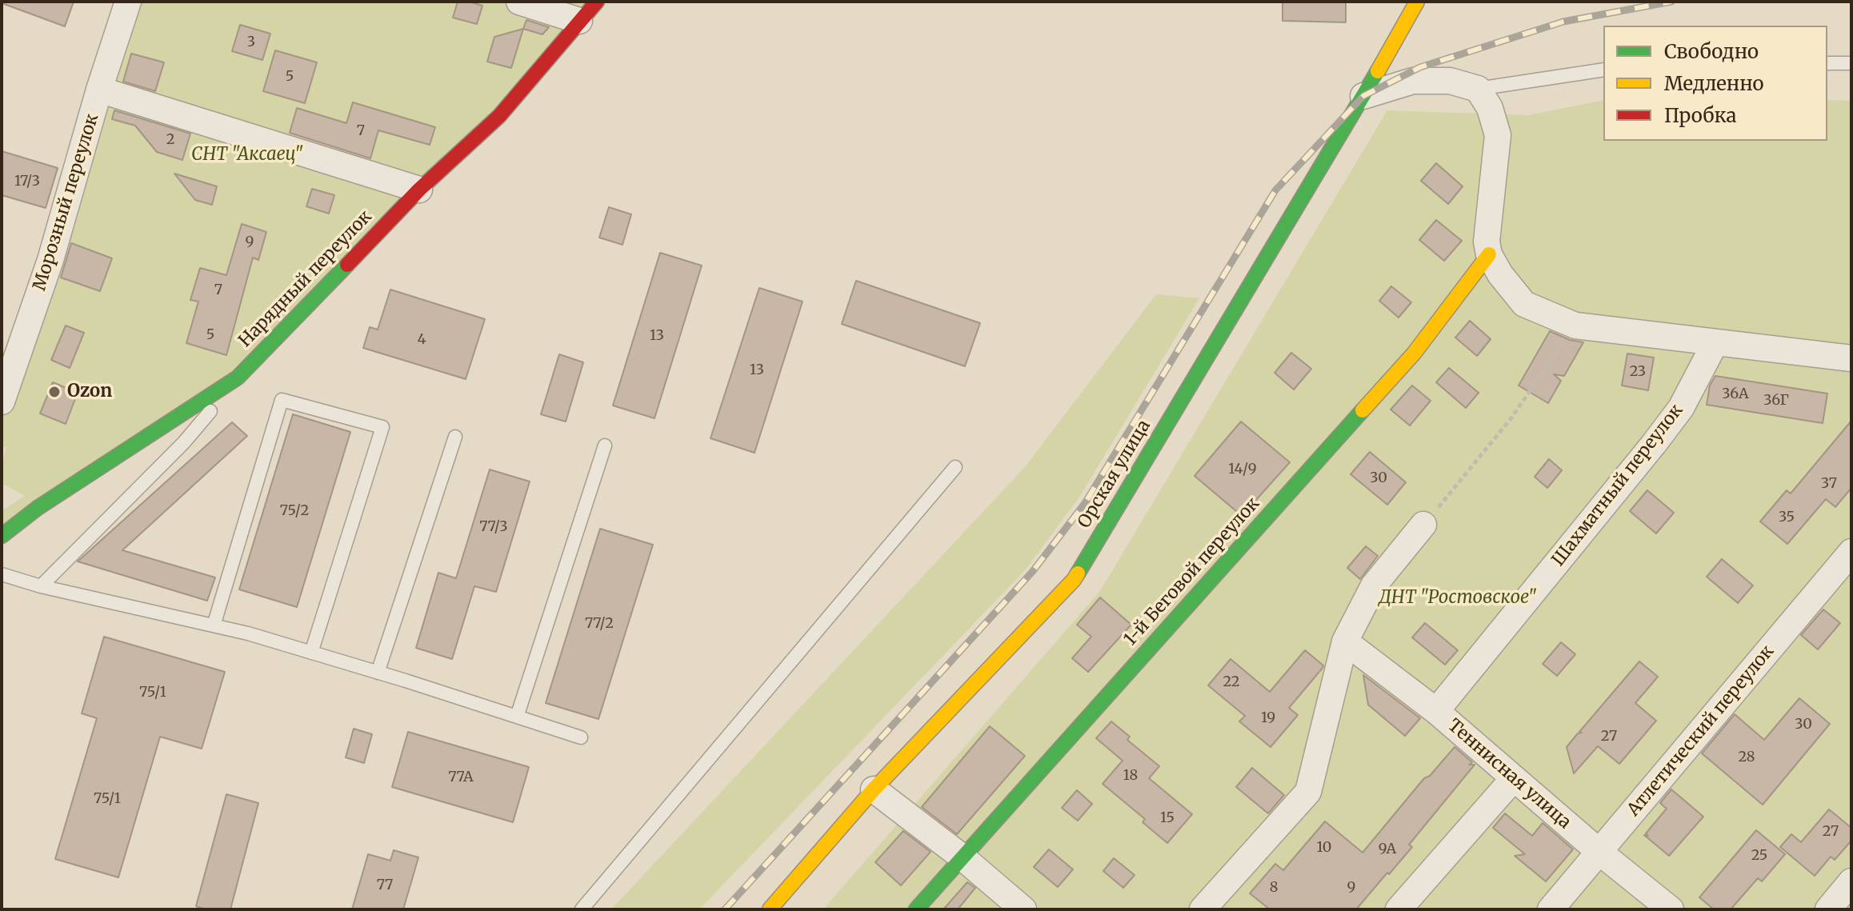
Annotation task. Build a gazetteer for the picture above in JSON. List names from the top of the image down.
{
  "streets": {
    "street": [
      "Морозный переулок",
      "Нарядный переулок",
      "Орская улица",
      "Шахматный переулок",
      "1-й Беговой переулок",
      "Атлетический переулок",
      "Теннисная улица"
    ]
  },
  "crossings": [
    ["Шахматный переулок", "Теннисная улица"],
    ["Атлетический переулок", "Теннисная улица"]
  ],
  "parks": ["СНТ \"Аксаец\"", "ДНТ \"Ростовское\""],
  "places": ["Ozon"],
  "house_numbers": [
    "3",
    "5",
    "7",
    "2",
    "17/3",
    "9",
    "7",
    "5",
    "13",
    "4",
    "13",
    "23",
    "36А",
    "36Г",
    "14/9",
    "30",
    "37",
    "75/2",
    "35",
    "77/3",
    "77/2",
    "22",
    "75/1",
    "19",
    "30",
    "27",
    "28",
    "18",
    "77А",
    "75/1",
    "15",
    "27",
    "10",
    "9А",
    "25",
    "77",
    "8",
    "9"
  ],
  "legend": ["Свободно", "Медленно", "Пробка"]
}
